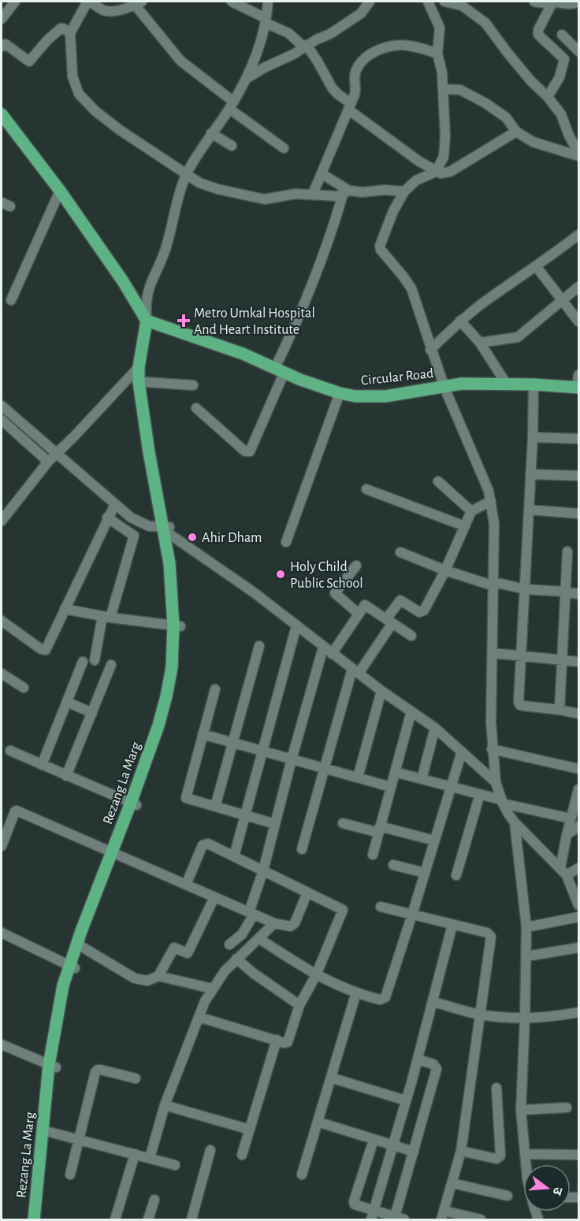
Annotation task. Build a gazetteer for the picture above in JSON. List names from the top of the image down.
{
  "streets": {
    "main road": ["Circular Road", "Rezang La Marg"]
  },
  "crossings": [
    ["Circular Road", "Rezang La Marg"]
  ],
  "places": {
    "health": ["Metro Umkal Hospital And Heart Institute"],
    "other": ["Ahir Dham", "Holy Child Public School"]
  },
  "north": "right"
}
